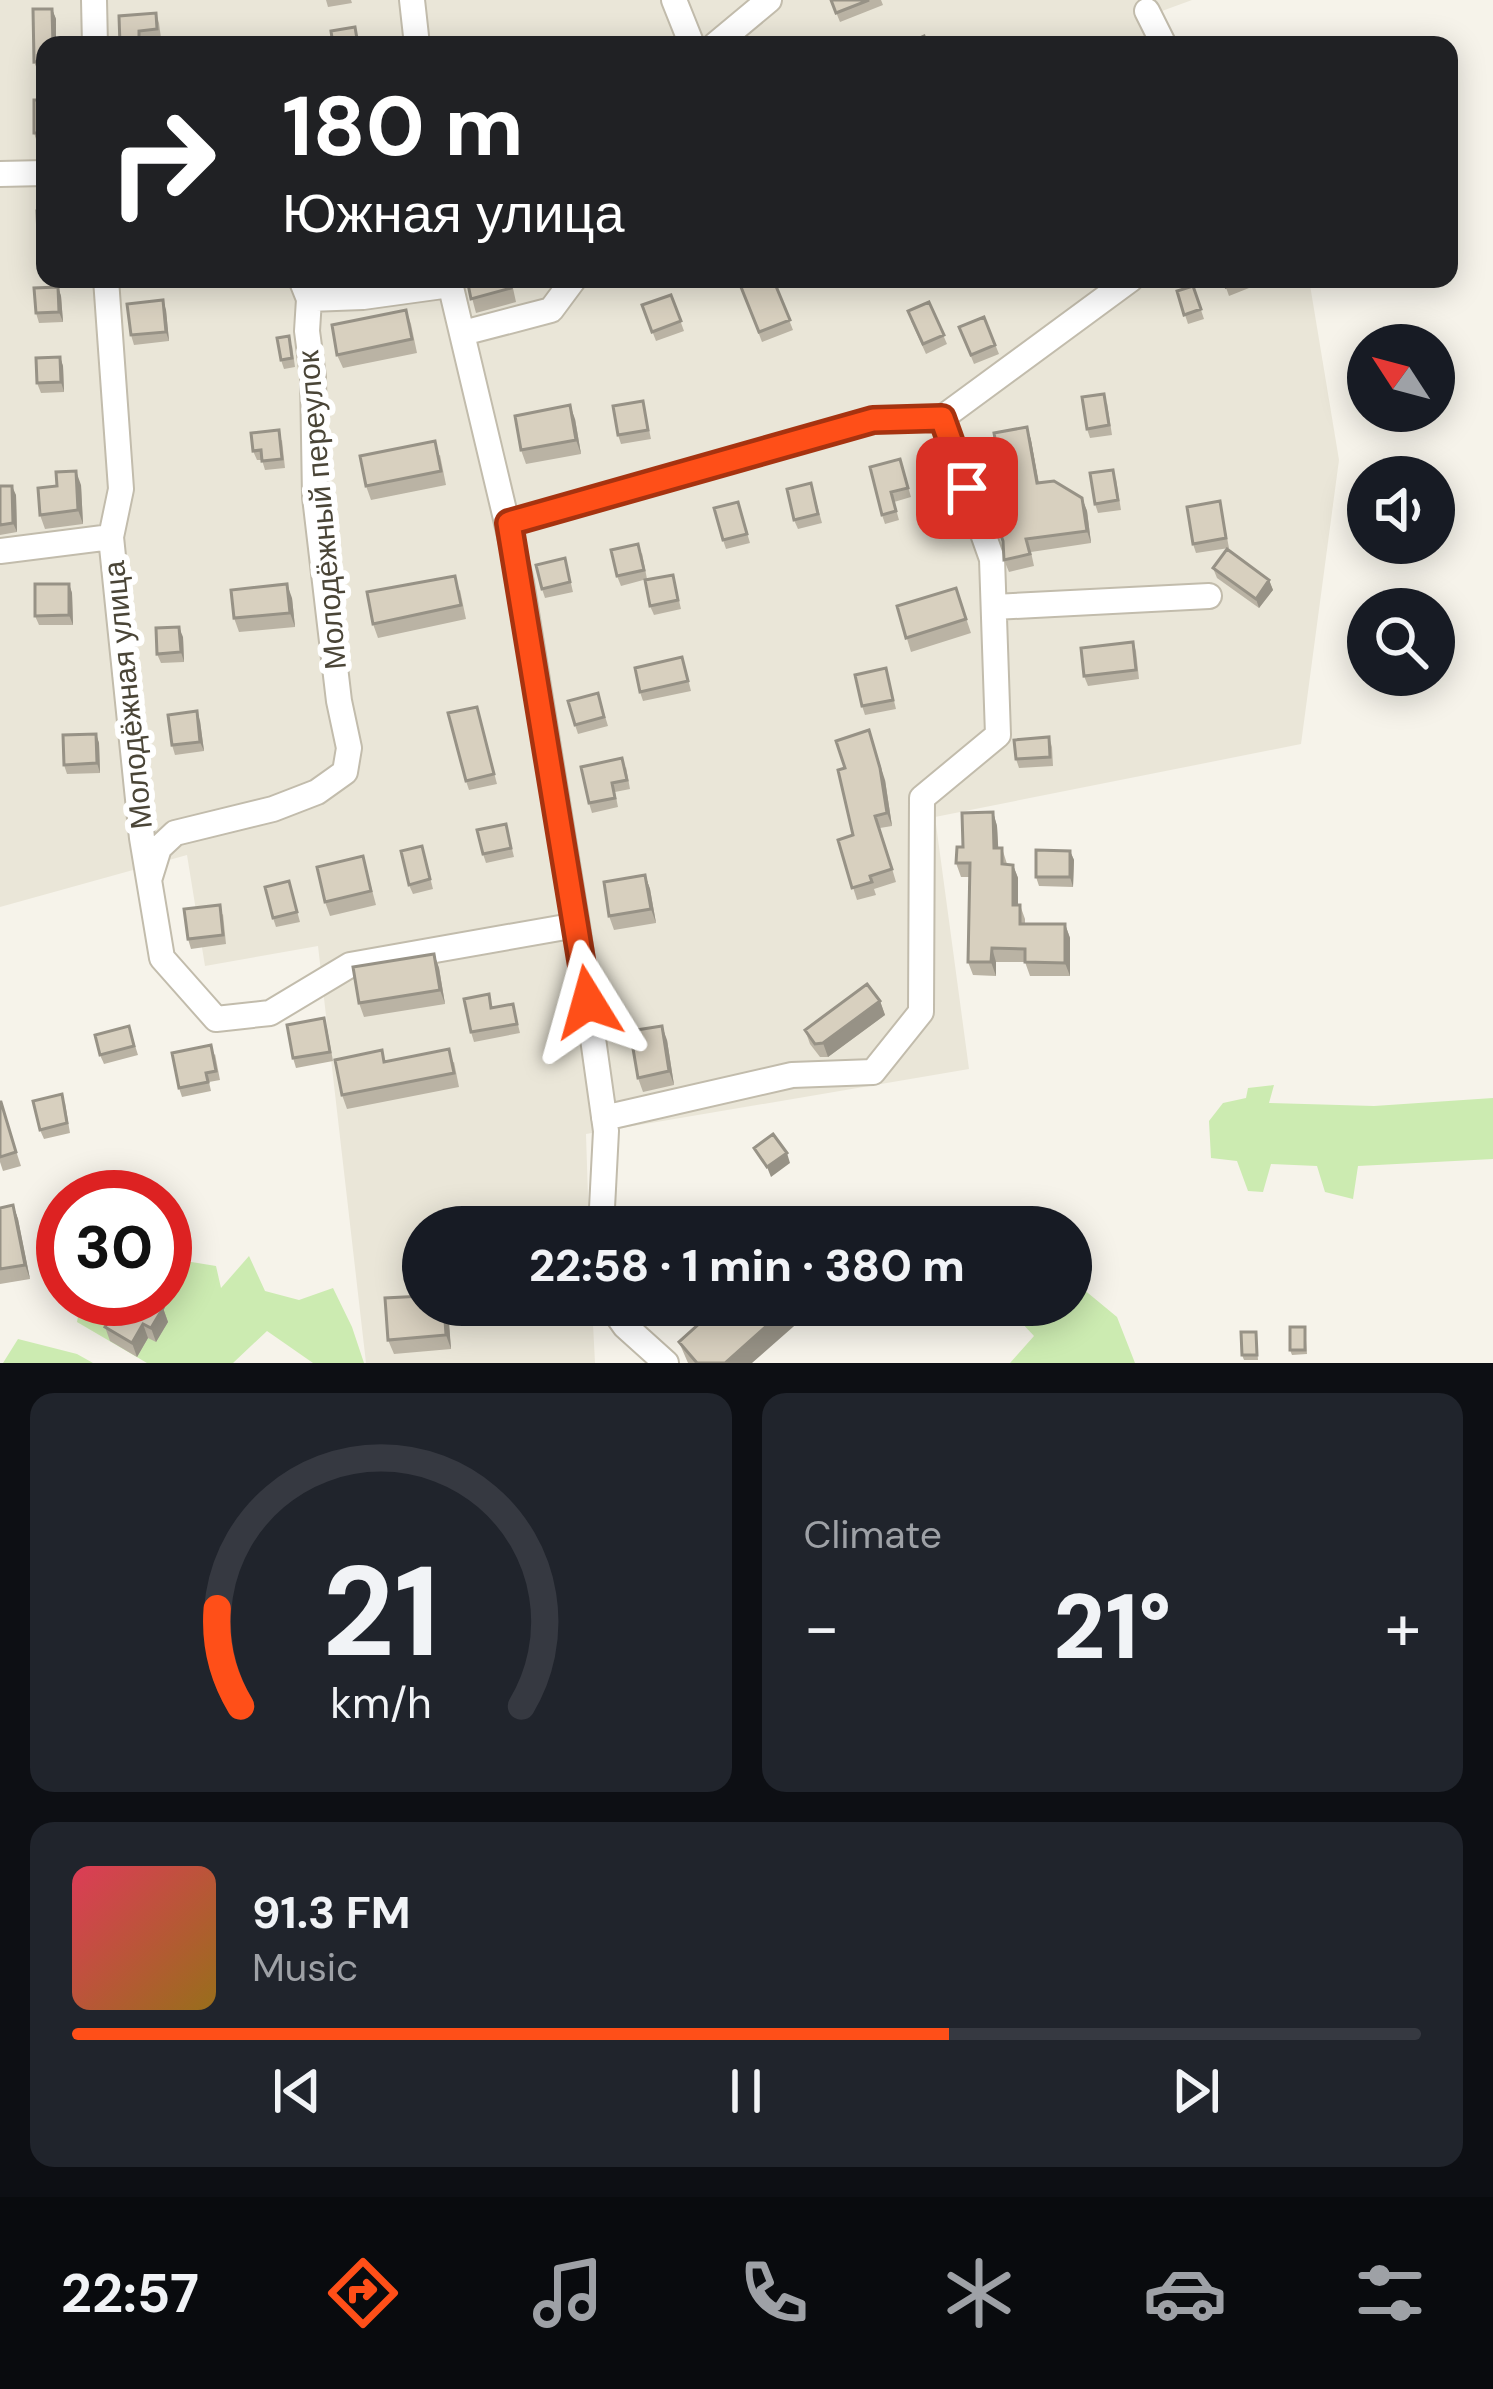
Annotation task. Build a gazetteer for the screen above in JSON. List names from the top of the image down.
{
  "streets": {
    "street": ["Молодёжный переулок", "Молодёжная улица"]
  },
  "crossings": [
    ["Молодёжный переулок", "Молодёжная улица"]
  ],
  "north": "top left",
  "page": {
    "turn": ["180 m", "Южная улица"],
    "limit": "30",
    "trip": "22:58 · 1 min · 380 m",
    "tile": "Climate",
    "heat": ["−", "21°", "+"],
    "song": ["91.3 FM", "Music"],
    "tabs": "22:57",
    "gauge": ["21", "km/h"]
  }
}
